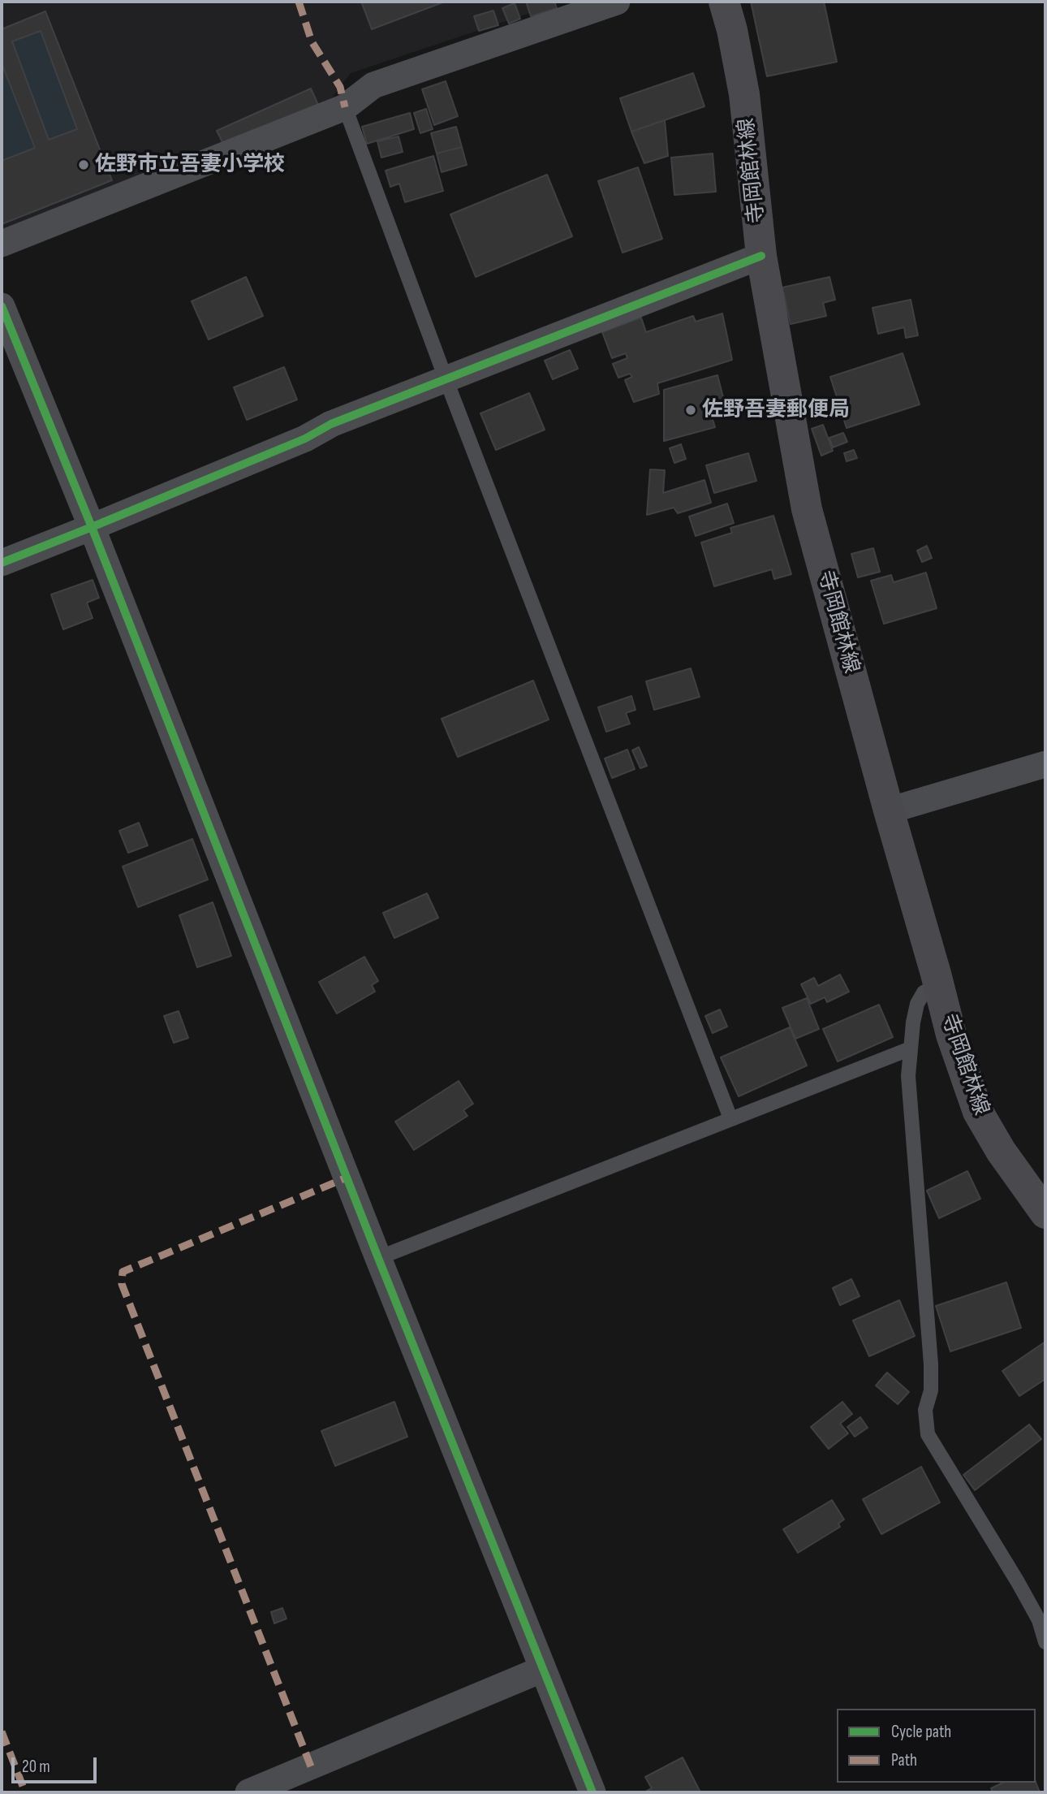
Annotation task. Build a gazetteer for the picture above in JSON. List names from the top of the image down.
{
  "streets": {
    "main road": ["寺岡館林線"]
  },
  "places": ["佐野市立吾妻小学校", "佐野吾妻郵便局"],
  "legend": ["Cycle path", "Path"],
  "scale_bar": "20 m"
}
